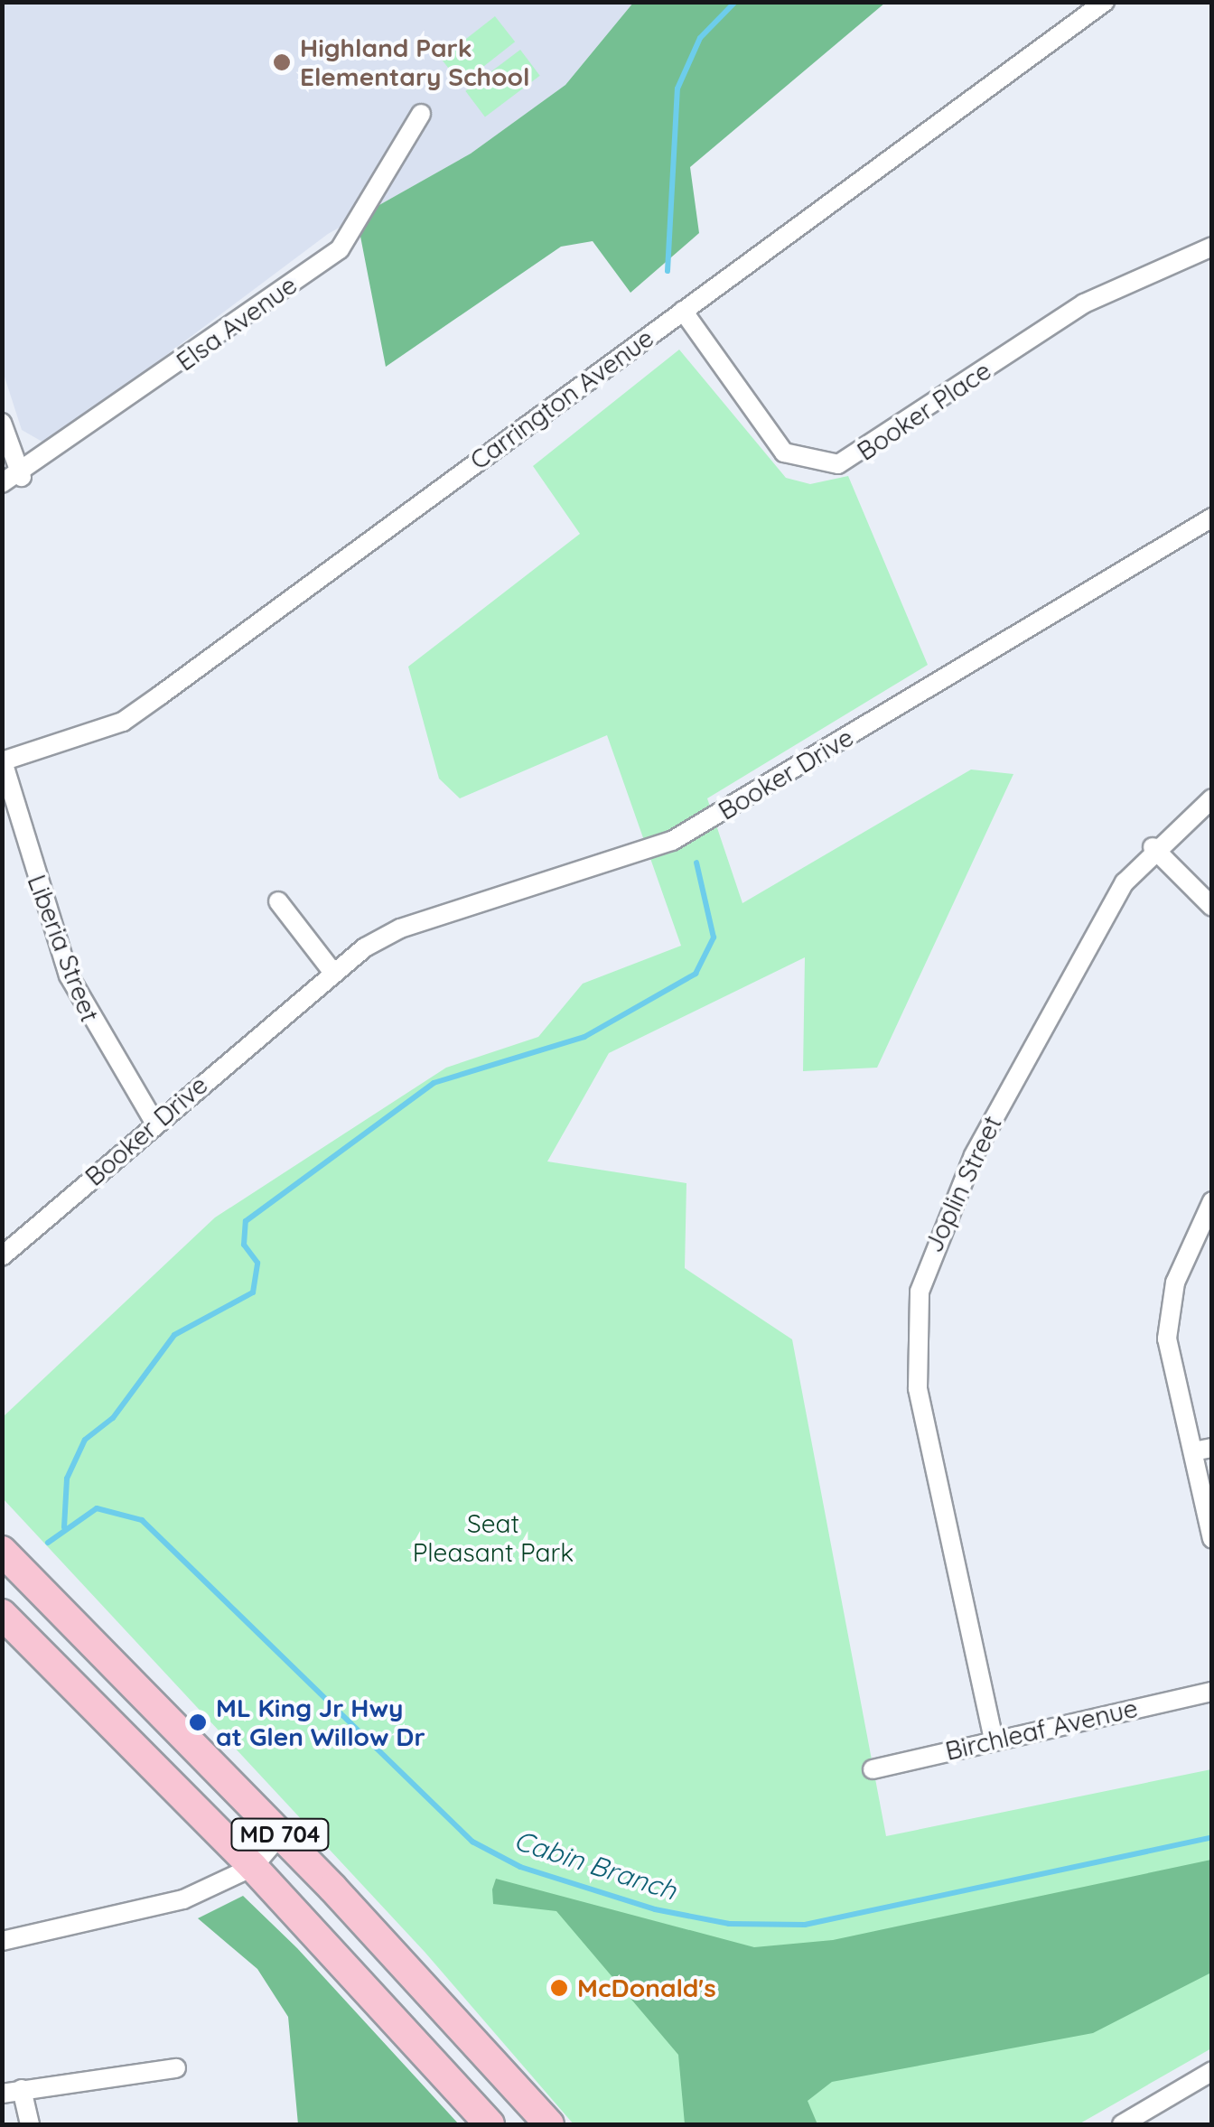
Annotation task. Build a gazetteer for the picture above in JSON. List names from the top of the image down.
{
  "streets": {
    "main road": ["MD 704"],
    "street": [
      "Elsa Avenue",
      "Carrington Avenue",
      "Booker Place",
      "Booker Drive",
      "Liberia Street",
      "Joplin Street",
      "Birchleaf Avenue"
    ]
  },
  "crossings": [
    ["Carrington Avenue", "Booker Place"],
    ["Carrington Avenue", "Liberia Street"],
    ["Booker Drive", "Liberia Street"],
    ["Joplin Street", "Birchleaf Avenue"]
  ],
  "water": ["Cabin Branch"],
  "parks": ["Seat Pleasant Park"],
  "places": ["Highland Park Elementary School", "ML King Jr Hwy at Glen Willow Dr", "McDonald's"]
}
